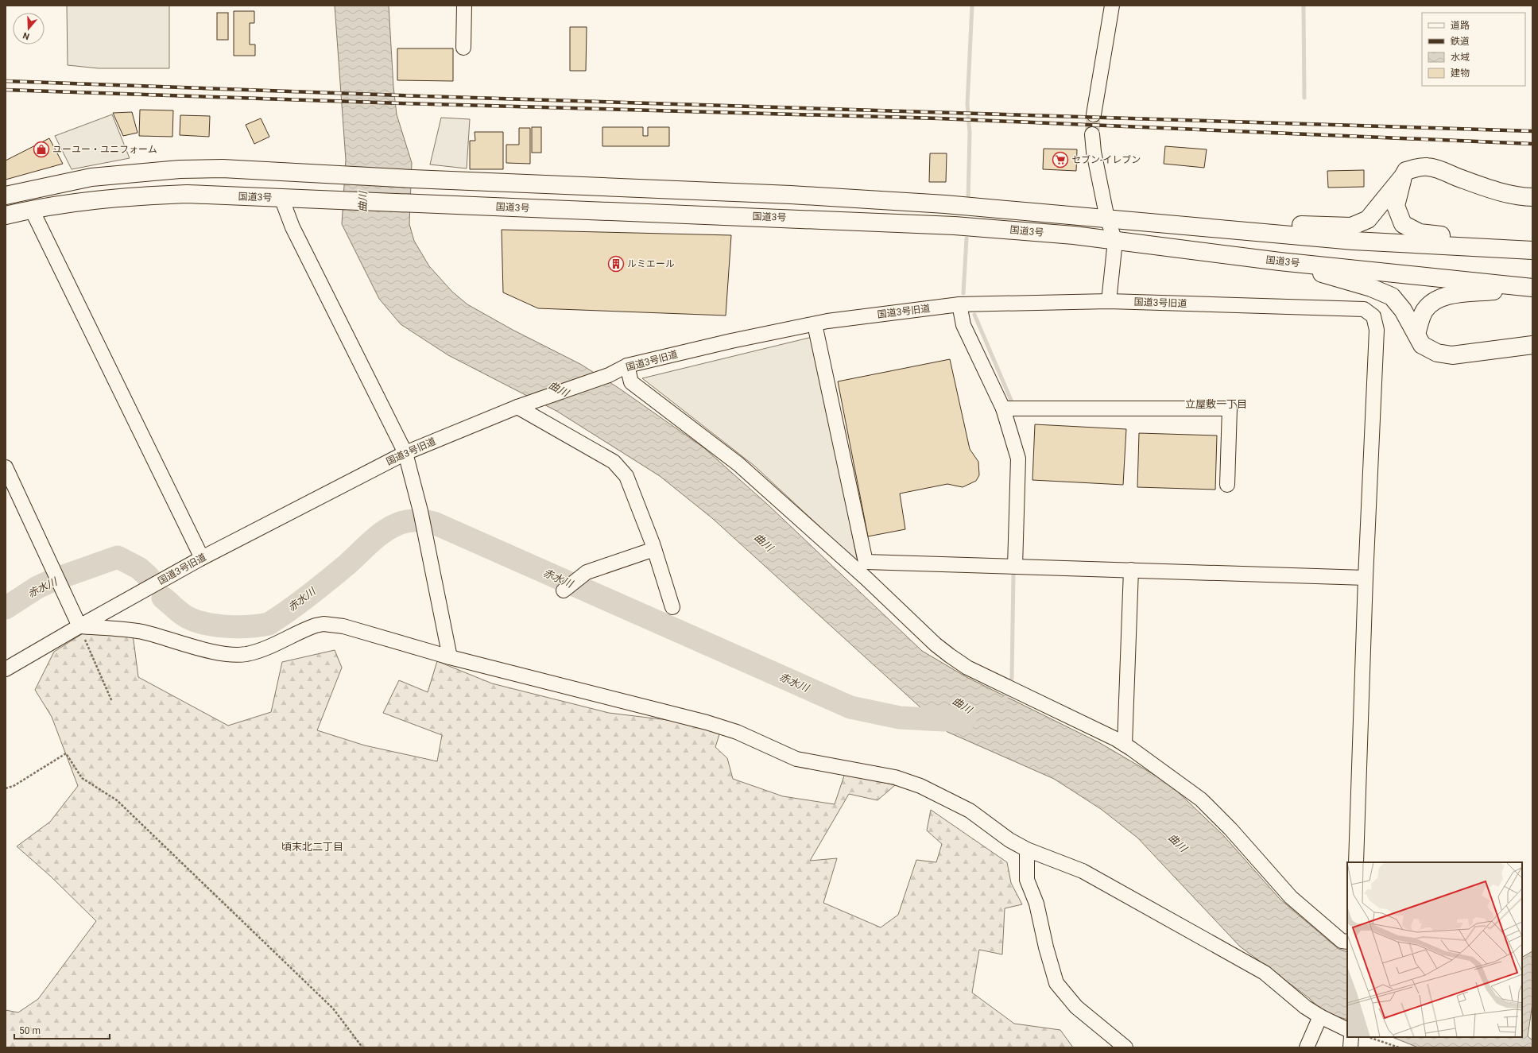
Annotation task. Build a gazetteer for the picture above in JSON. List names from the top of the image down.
{
  "streets": {
    "highway": ["国道3号"],
    "street": ["国道3号旧道"]
  },
  "districts": ["立屋敷一丁目", "頃末北二丁目"],
  "water": ["曲川", "赤水川"],
  "places": {
    "shop": ["ユーユー・ユニフォーム"],
    "supermarket": ["セブン-イレブン"],
    "building": ["ルミエール"]
  },
  "legend": [
    "道路",
    "鉄道",
    "水域",
    "建物"
  ],
  "scale_bar": "50 m",
  "north": "bottom"
}
